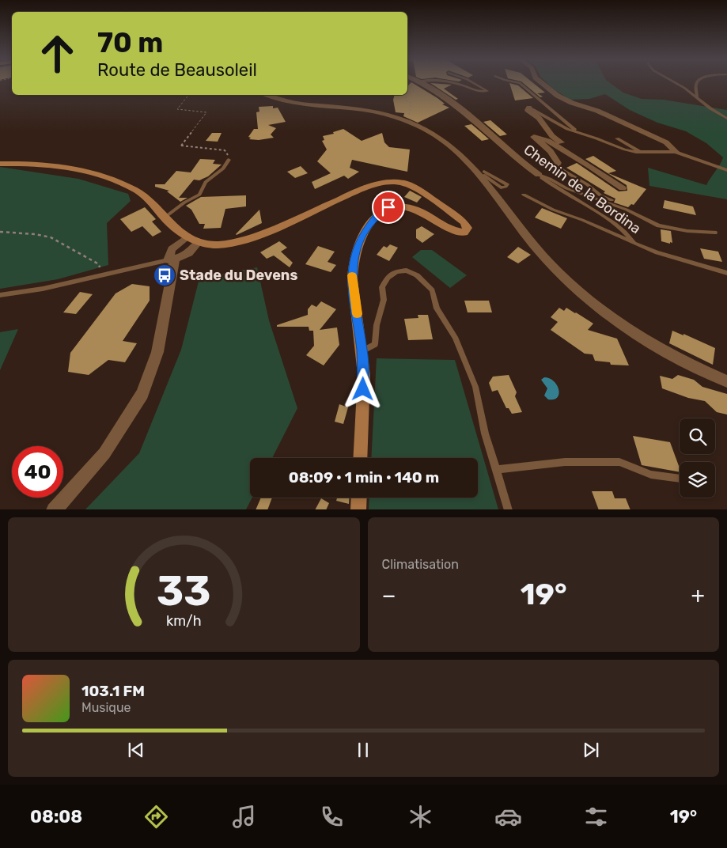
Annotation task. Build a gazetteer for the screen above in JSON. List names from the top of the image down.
{
  "streets": {
    "street": ["Chemin de la Bordina"]
  },
  "places": {
    "bus stop": ["Stade du Devens"]
  },
  "page": {
    "turn": ["70 m", "Route de Beausoleil"],
    "limit": "40",
    "trip": "08:09 · 1 min · 140 m",
    "tile": "Climatisation",
    "heat": ["−", "19°", "+"],
    "song": ["103.1 FM", "Musique"],
    "tabs": ["08:08", "19°"],
    "gauge": ["33", "km/h"]
  }
}
